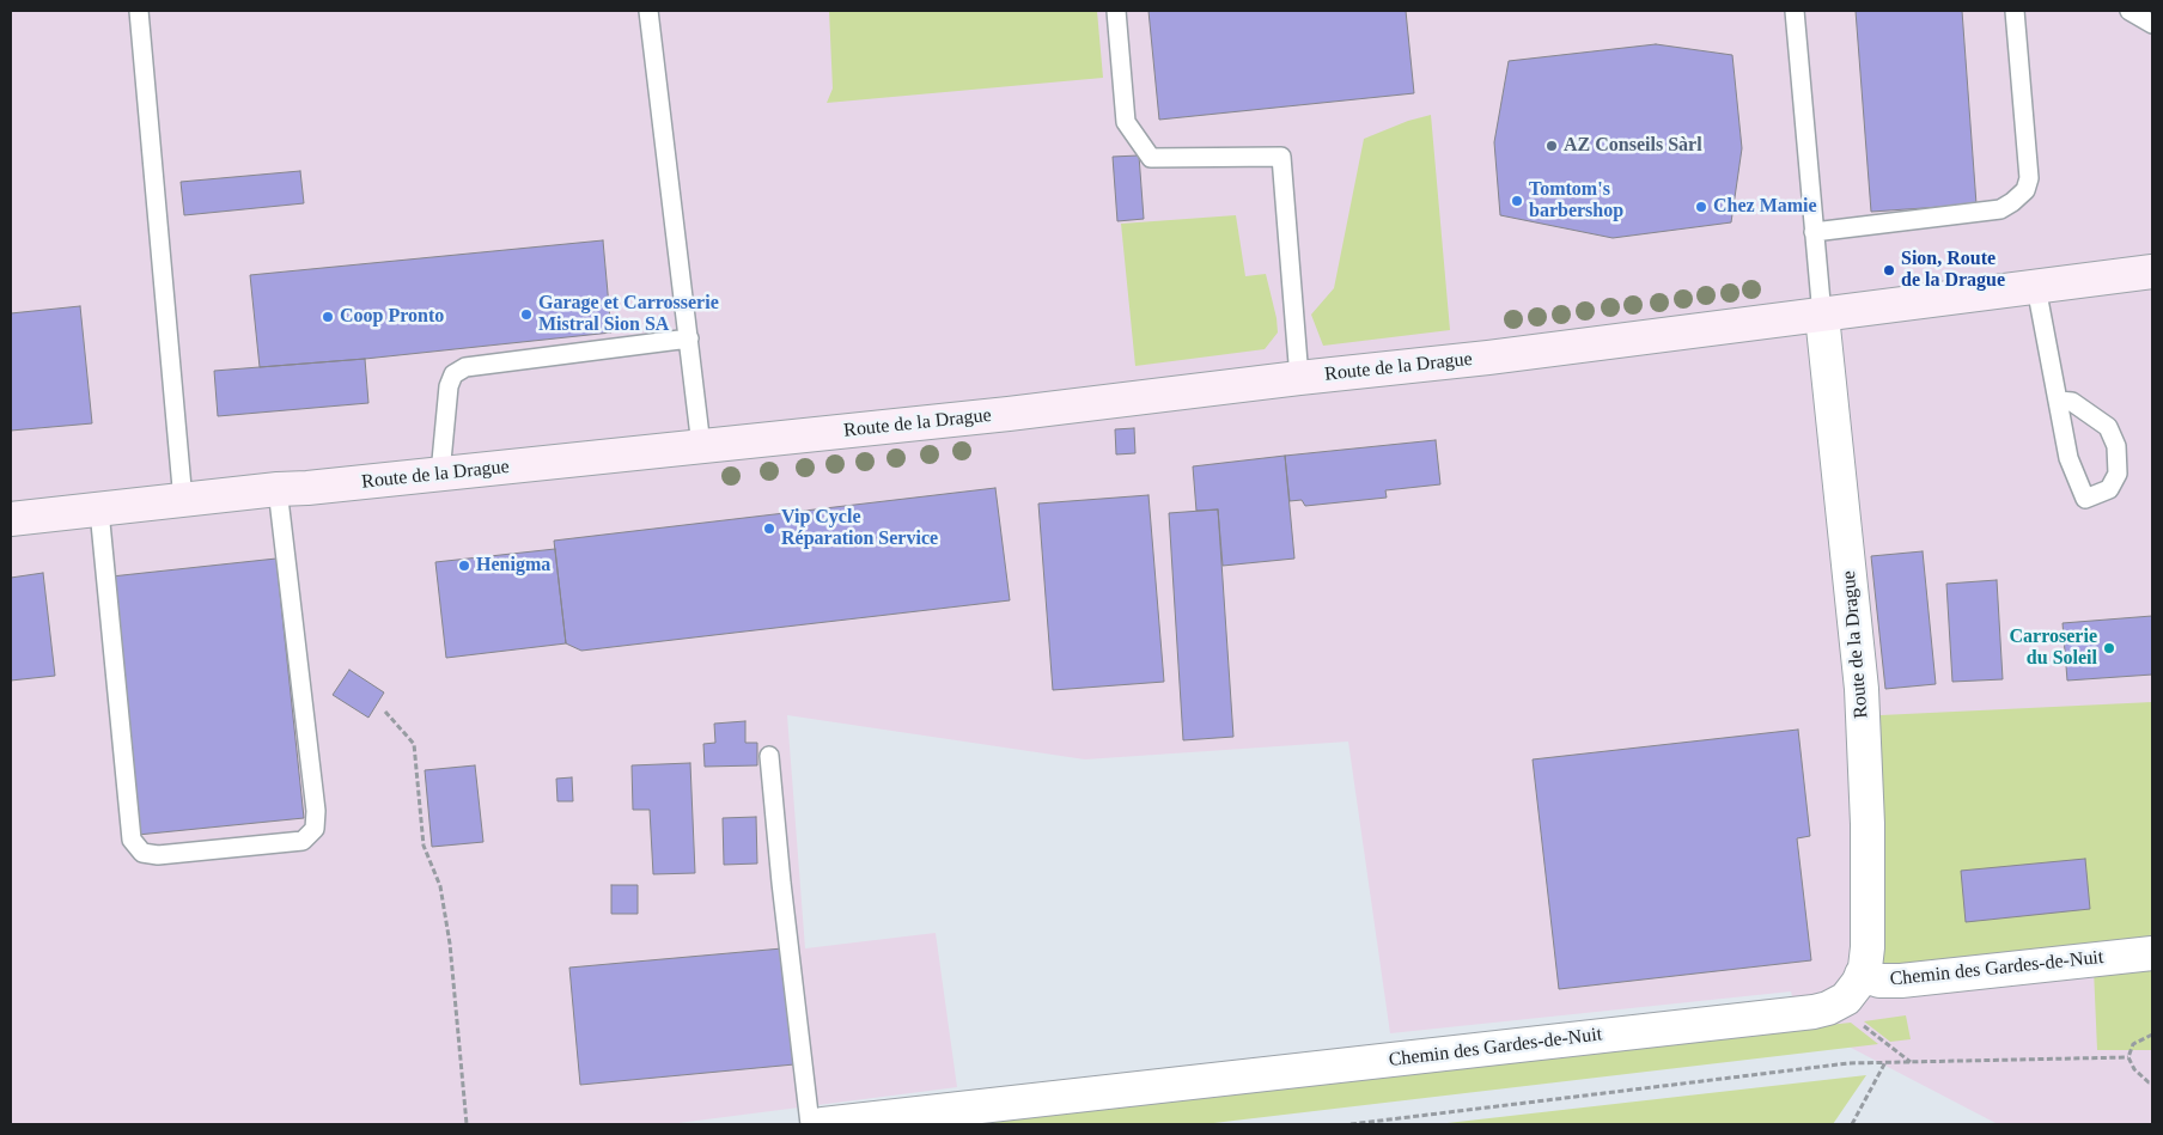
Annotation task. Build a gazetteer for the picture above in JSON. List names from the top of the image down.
{
  "streets": {
    "street": ["Route de la Drague", "Chemin des Gardes-de-Nuit"]
  },
  "crossings": [
    ["Route de la Drague", "Chemin des Gardes-de-Nuit"]
  ],
  "places": [
    "AZ Conseils Sàrl",
    "Tomtom's barbershop",
    "Chez Mamie",
    "Sion, Route de la Drague",
    "Garage et Carrosserie Mistral Sion SA",
    "Coop Pronto",
    "Vip Cycle Réparation Service",
    "Henigma",
    "Carroserie du Soleil"
  ]
}
